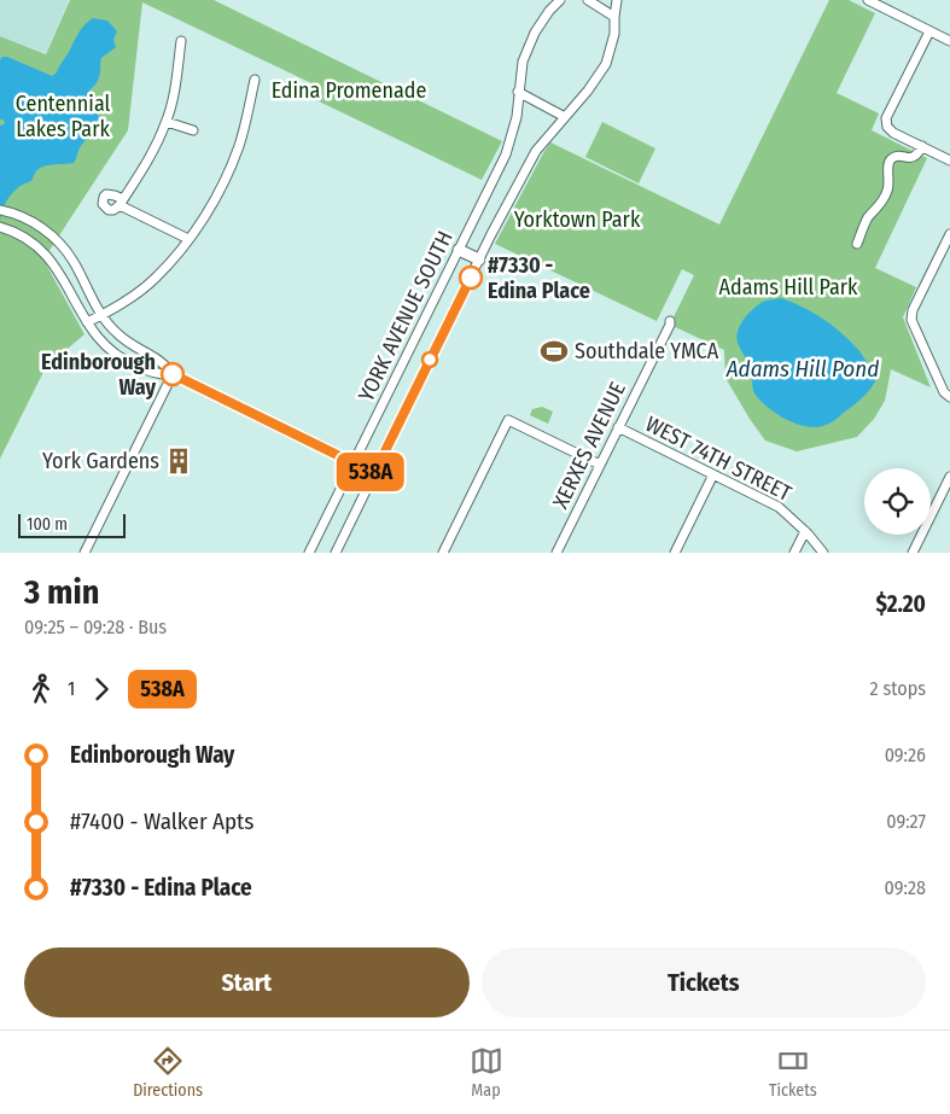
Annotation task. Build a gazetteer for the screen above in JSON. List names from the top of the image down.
{
  "streets": {
    "street": ["YORK AVENUE SOUTH", "XERXES AVENUE", "WEST 74TH STREET"]
  },
  "crossings": [
    ["XERXES AVENUE", "WEST 74TH STREET"]
  ],
  "water": ["Adams Hill Pond"],
  "parks": [
    "Edina Promenade",
    "Centennial Lakes Park",
    "Yorktown Park",
    "Adams Hill Park"
  ],
  "places": {
    "other": ["#7330 - Edina Place", "Edinborough Way"],
    "sports": ["Southdale YMCA"],
    "building": ["York Gardens"]
  },
  "lines": ["bus line 538A"],
  "scale_bar": "100 m",
  "page": {
    "on_map": "538A",
    "scale": "100 m",
    "heading": ["3 min", "09:25 – 09:28 · Bus", "$2.20"],
    "legs": ["1", "538A", "2 stops"],
    "list": [
      {
        "name": "Edinborough Way",
        "value": "09:26"
      },
      {
        "name": "#7400 - Walker Apts",
        "value": "09:27"
      },
      {
        "name": "#7330 - Edina Place",
        "value": "09:28"
      }
    ],
    "buttons": ["Start", "Tickets"],
    "tabs": ["Directions", "Map", "Tickets"]
  }
}
